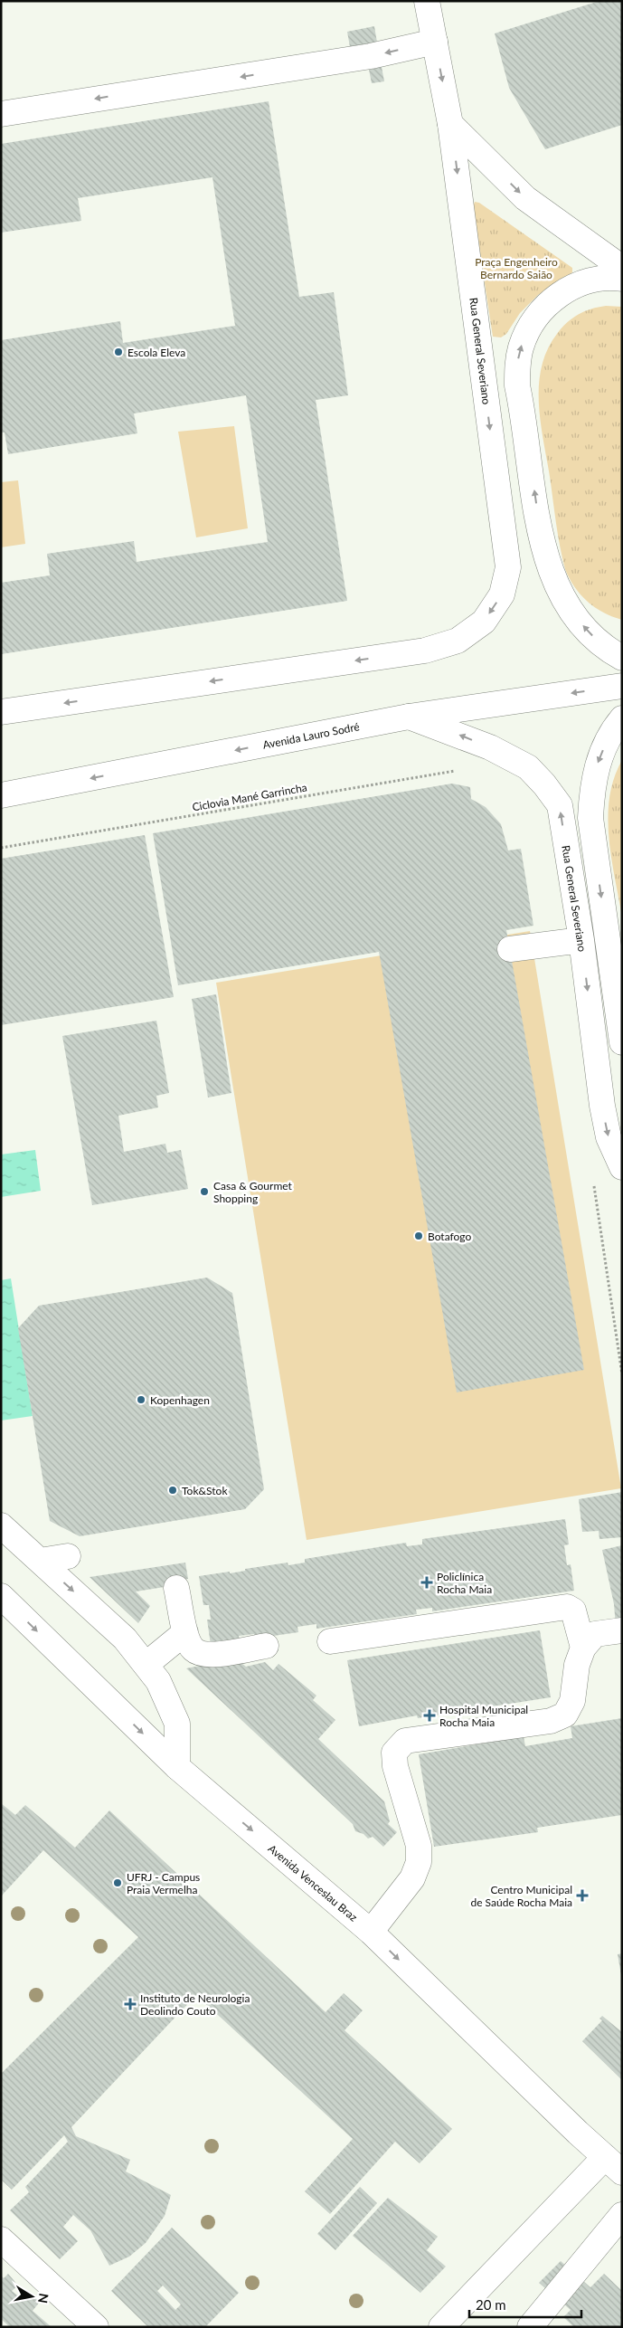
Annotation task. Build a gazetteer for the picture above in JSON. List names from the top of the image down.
{
  "streets": {
    "main road": ["Rua General Severiano", "Avenida Lauro Sodré", "Avenida Venceslau Braz"],
    "path": ["Ciclovia Mané Garrincha"]
  },
  "crossings": [
    ["Rua General Severiano", "Avenida Lauro Sodré"]
  ],
  "one_way": ["Avenida Lauro Sodré", "Avenida Venceslau Braz"],
  "parks": ["Praça Engenheiro Bernardo Saião"],
  "places": {
    "other": [
      "Escola Eleva",
      "Casa & Gourmet Shopping",
      "Botafogo",
      "Kopenhagen",
      "Tok&Stok",
      "UFRJ - Campus Praia Vermelha"
    ],
    "health": [
      "Policlínica Rocha Maia",
      "Hospital Municipal Rocha Maia",
      "Centro Municipal de Saúde Rocha Maia",
      "Instituto de Neurologia Deolindo Couto"
    ]
  },
  "scale_bar": "20 m",
  "north": "right"
}
